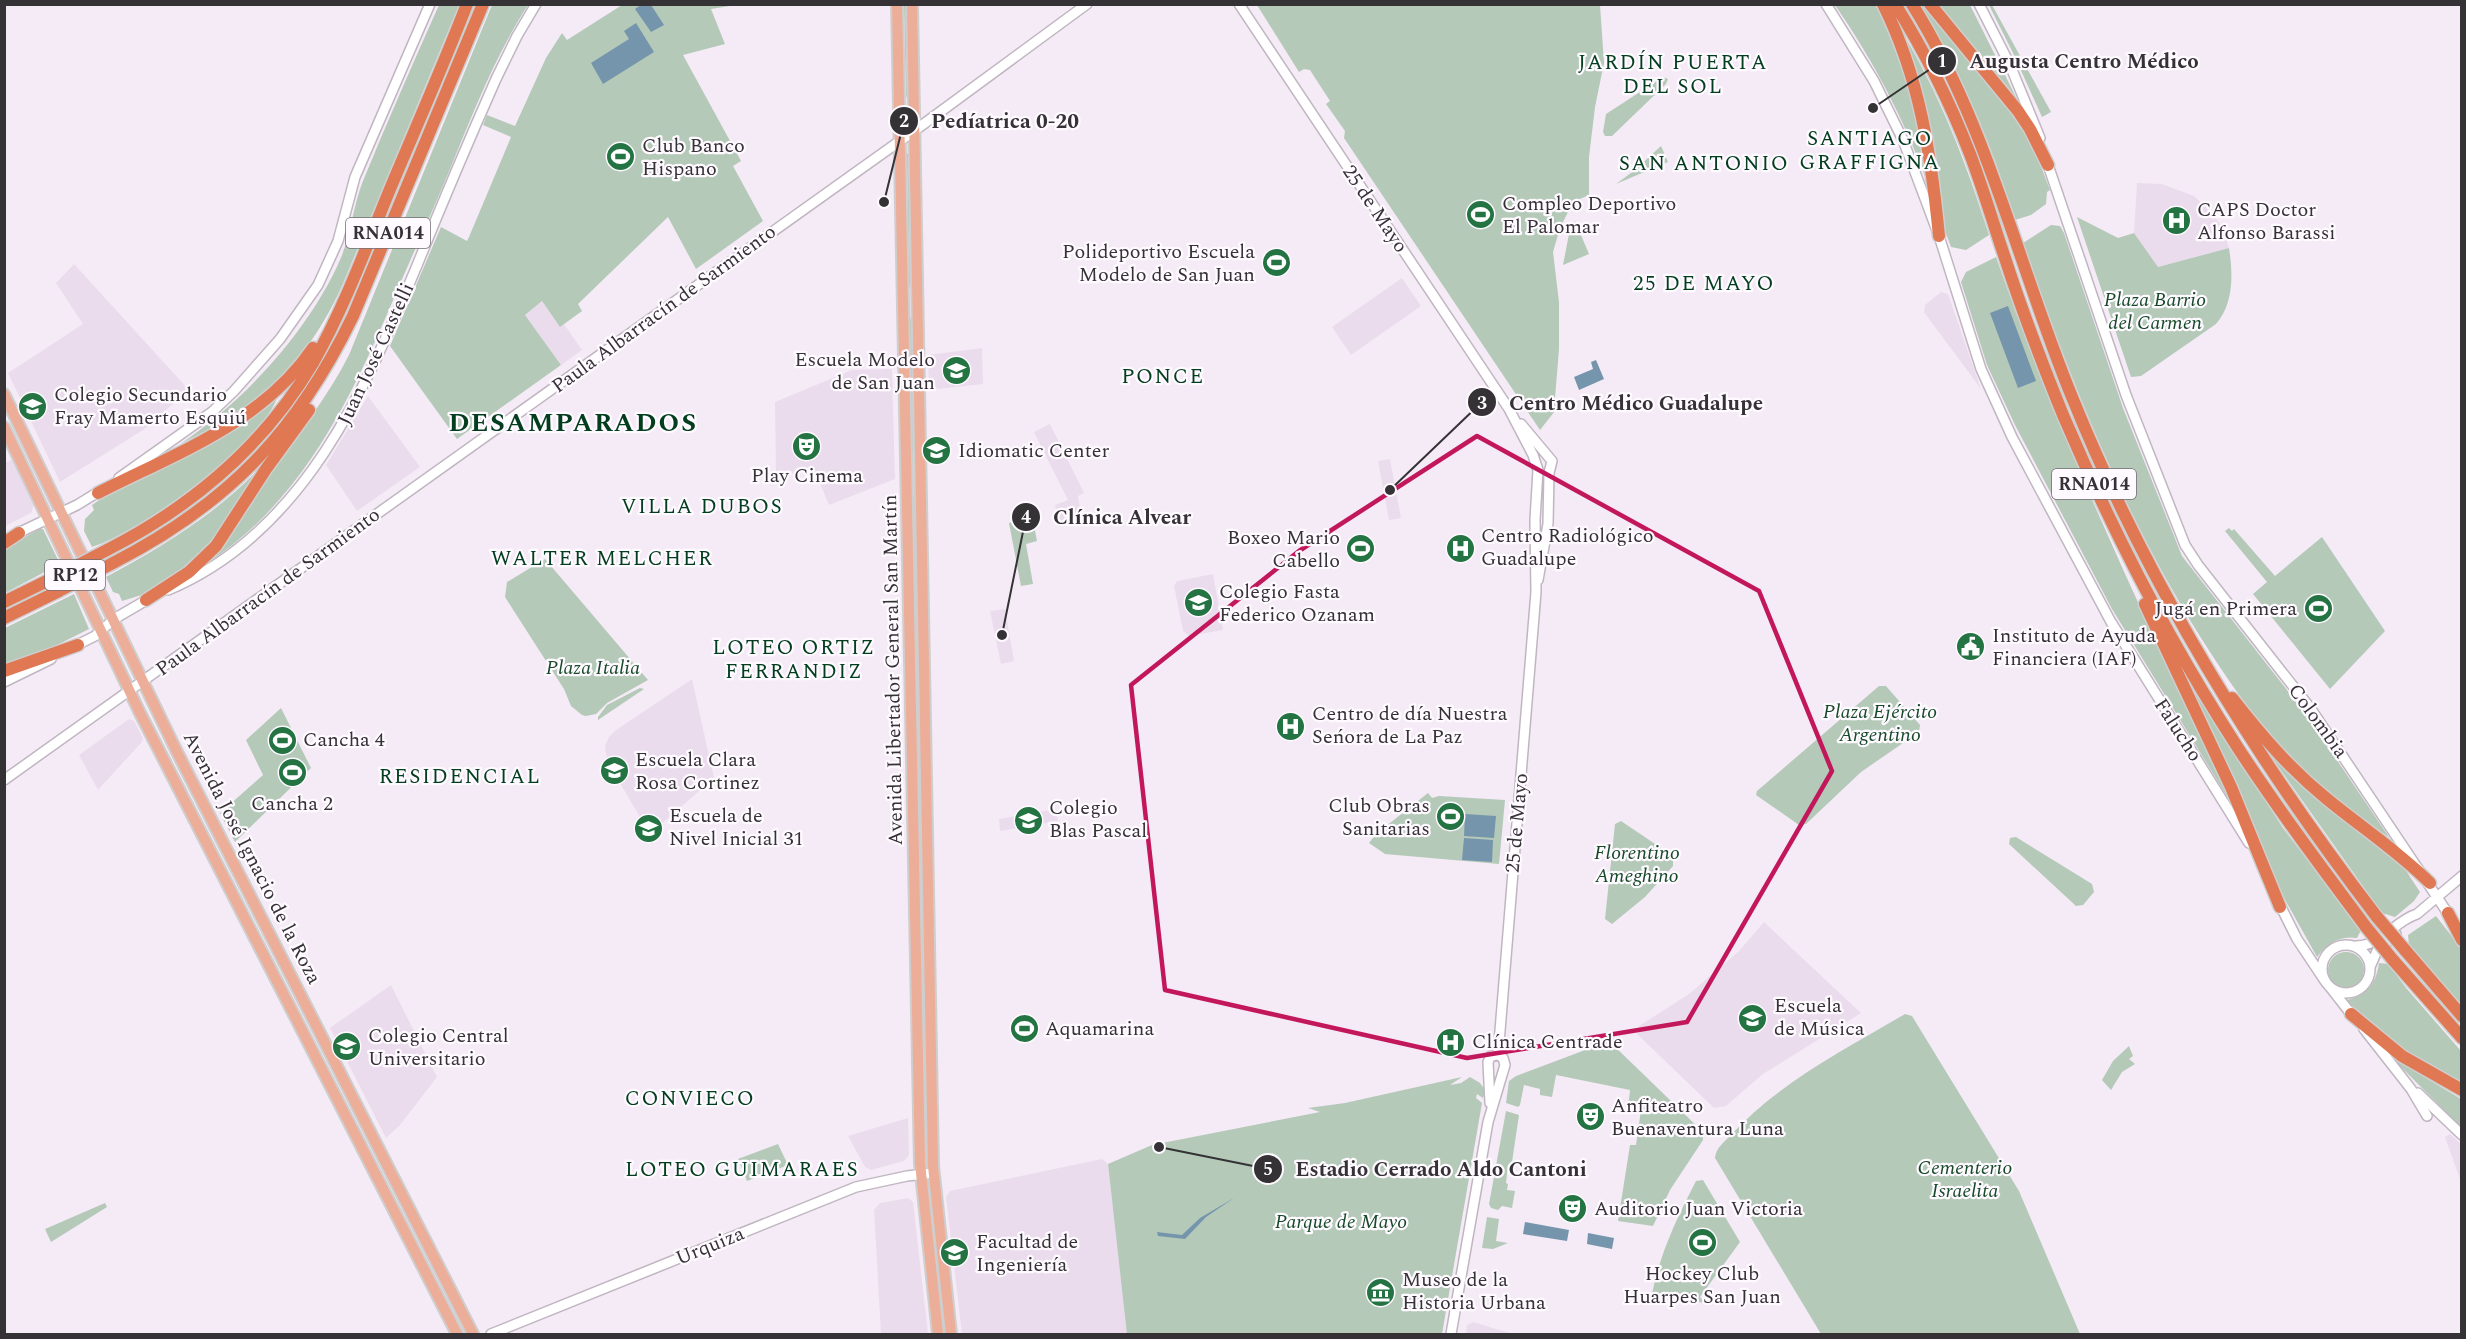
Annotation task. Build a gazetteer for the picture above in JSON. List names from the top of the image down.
{
  "streets": {
    "highway": ["RNA014"],
    "main road": ["RP12", "Avenida Libertador General San Martín", "Avenida José Ignacio de la Roza"],
    "street": [
      "25 de Mayo",
      "Paula Albarracín de Sarmiento",
      "Juan José Castelli",
      "Colombia",
      "Falucho",
      "Urquiza"
    ]
  },
  "crossings": [
    ["Paula Albarracín de Sarmiento", "Avenida Libertador General San Martín"],
    ["Paula Albarracín de Sarmiento", "Avenida José Ignacio de la Roza"],
    ["Juan José Castelli", "Avenida José Ignacio de la Roza"],
    ["Avenida Libertador General San Martín", "Urquiza"]
  ],
  "districts": [
    "JARDÍN PUERTA DEL SOL",
    "SANTIAGO GRAFFIGNA",
    "SAN ANTONIO",
    "25 DE MAYO",
    "PONCE",
    "DESAMPARADOS",
    "VILLA DUBOS",
    "WALTER MELCHER",
    "LOTEO ORTIZ FERRANDIZ",
    "RESIDENCIAL",
    "CONVIECO",
    "LOTEO GUIMARAES"
  ],
  "parks": [
    "Plaza Barrio del Carmen",
    "Plaza Italia",
    "Plaza Ejército Argentino",
    "Florentino Ameghino",
    "Cementerio Israelita",
    "Parque de Mayo"
  ],
  "places": {
    "other": [
      "Augusta Centro Médico",
      "Pedíatrica 0-20",
      "Centro Médico Guadalupe",
      "Clínica Alvear",
      "Estadio Cerrado Aldo Cantoni"
    ],
    "sports": [
      "Club Banco Hispano",
      "Compleo Deportivo El Palomar",
      "Polideportivo Escuela Modelo de San Juan",
      "Boxeo Mario Cabello",
      "Jugá en Primera",
      "Cancha 4",
      "Cancha 2",
      "Club Obras Sanitarias",
      "Aquamarina",
      "Hockey Club Huarpes San Juan"
    ],
    "hospital": [
      "CAPS Doctor Alfonso Barassi",
      "Centro Radiológico Guadalupe",
      "Centro de día Nuestra Seńora de La Paz",
      "Clínica Centrade"
    ],
    "school or university": [
      "Escuela Modelo de San Juan",
      "Colegio Secundario Fray Mamerto Esquiú",
      "Idiomatic Center",
      "Colegio Fasta Federico Ozanam",
      "Escuela Clara Rosa Cortinez",
      "Colegio Blas Pascal",
      "Escuela de Nivel Inicial 31",
      "Escuela de Música",
      "Colegio Central Universitario",
      "Facultad de Ingeniería"
    ],
    "theatre": ["Play Cinema", "Anfiteatro Buenaventura Luna", "Auditorio Juan Victoria"],
    "public building": ["Instituto de Ayuda Financiera (IAF)"],
    "museum": ["Museo de la Historia Urbana"]
  }
}
